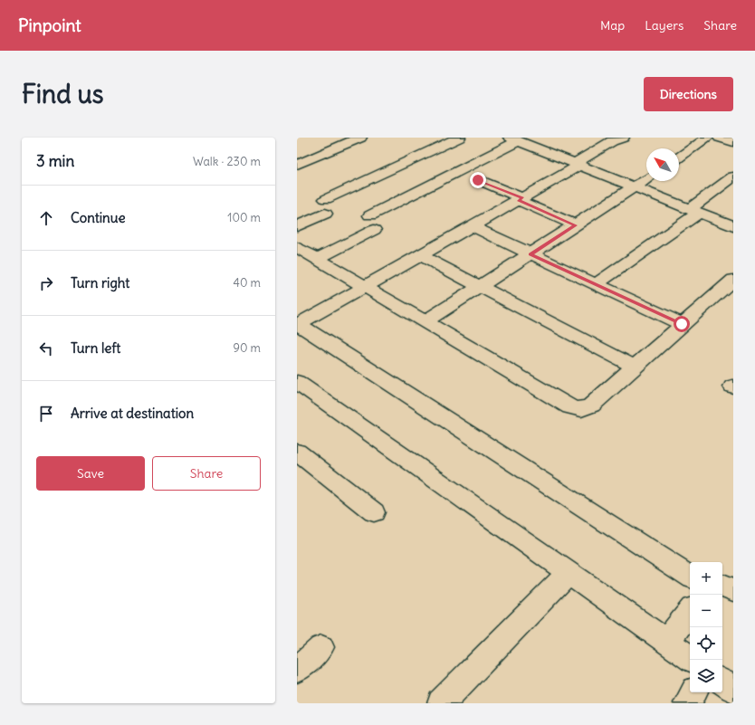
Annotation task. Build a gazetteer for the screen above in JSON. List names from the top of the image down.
{
  "north": "top left",
  "page": {
    "header": "Pinpoint",
    "nav": ["Map", "Layers", "Share"],
    "buttons": [
      "Directions",
      ["Save", "Share"]
    ],
    "title": "Find us",
    "heading": ["3 min", "Walk · 230 m"],
    "list": [
      ["Continue", "100 m"],
      ["Turn right", "40 m"],
      ["Turn left", "90 m"],
      "Arrive at destination"
    ],
    "map_buttons": ["+", "−"]
  }
}
